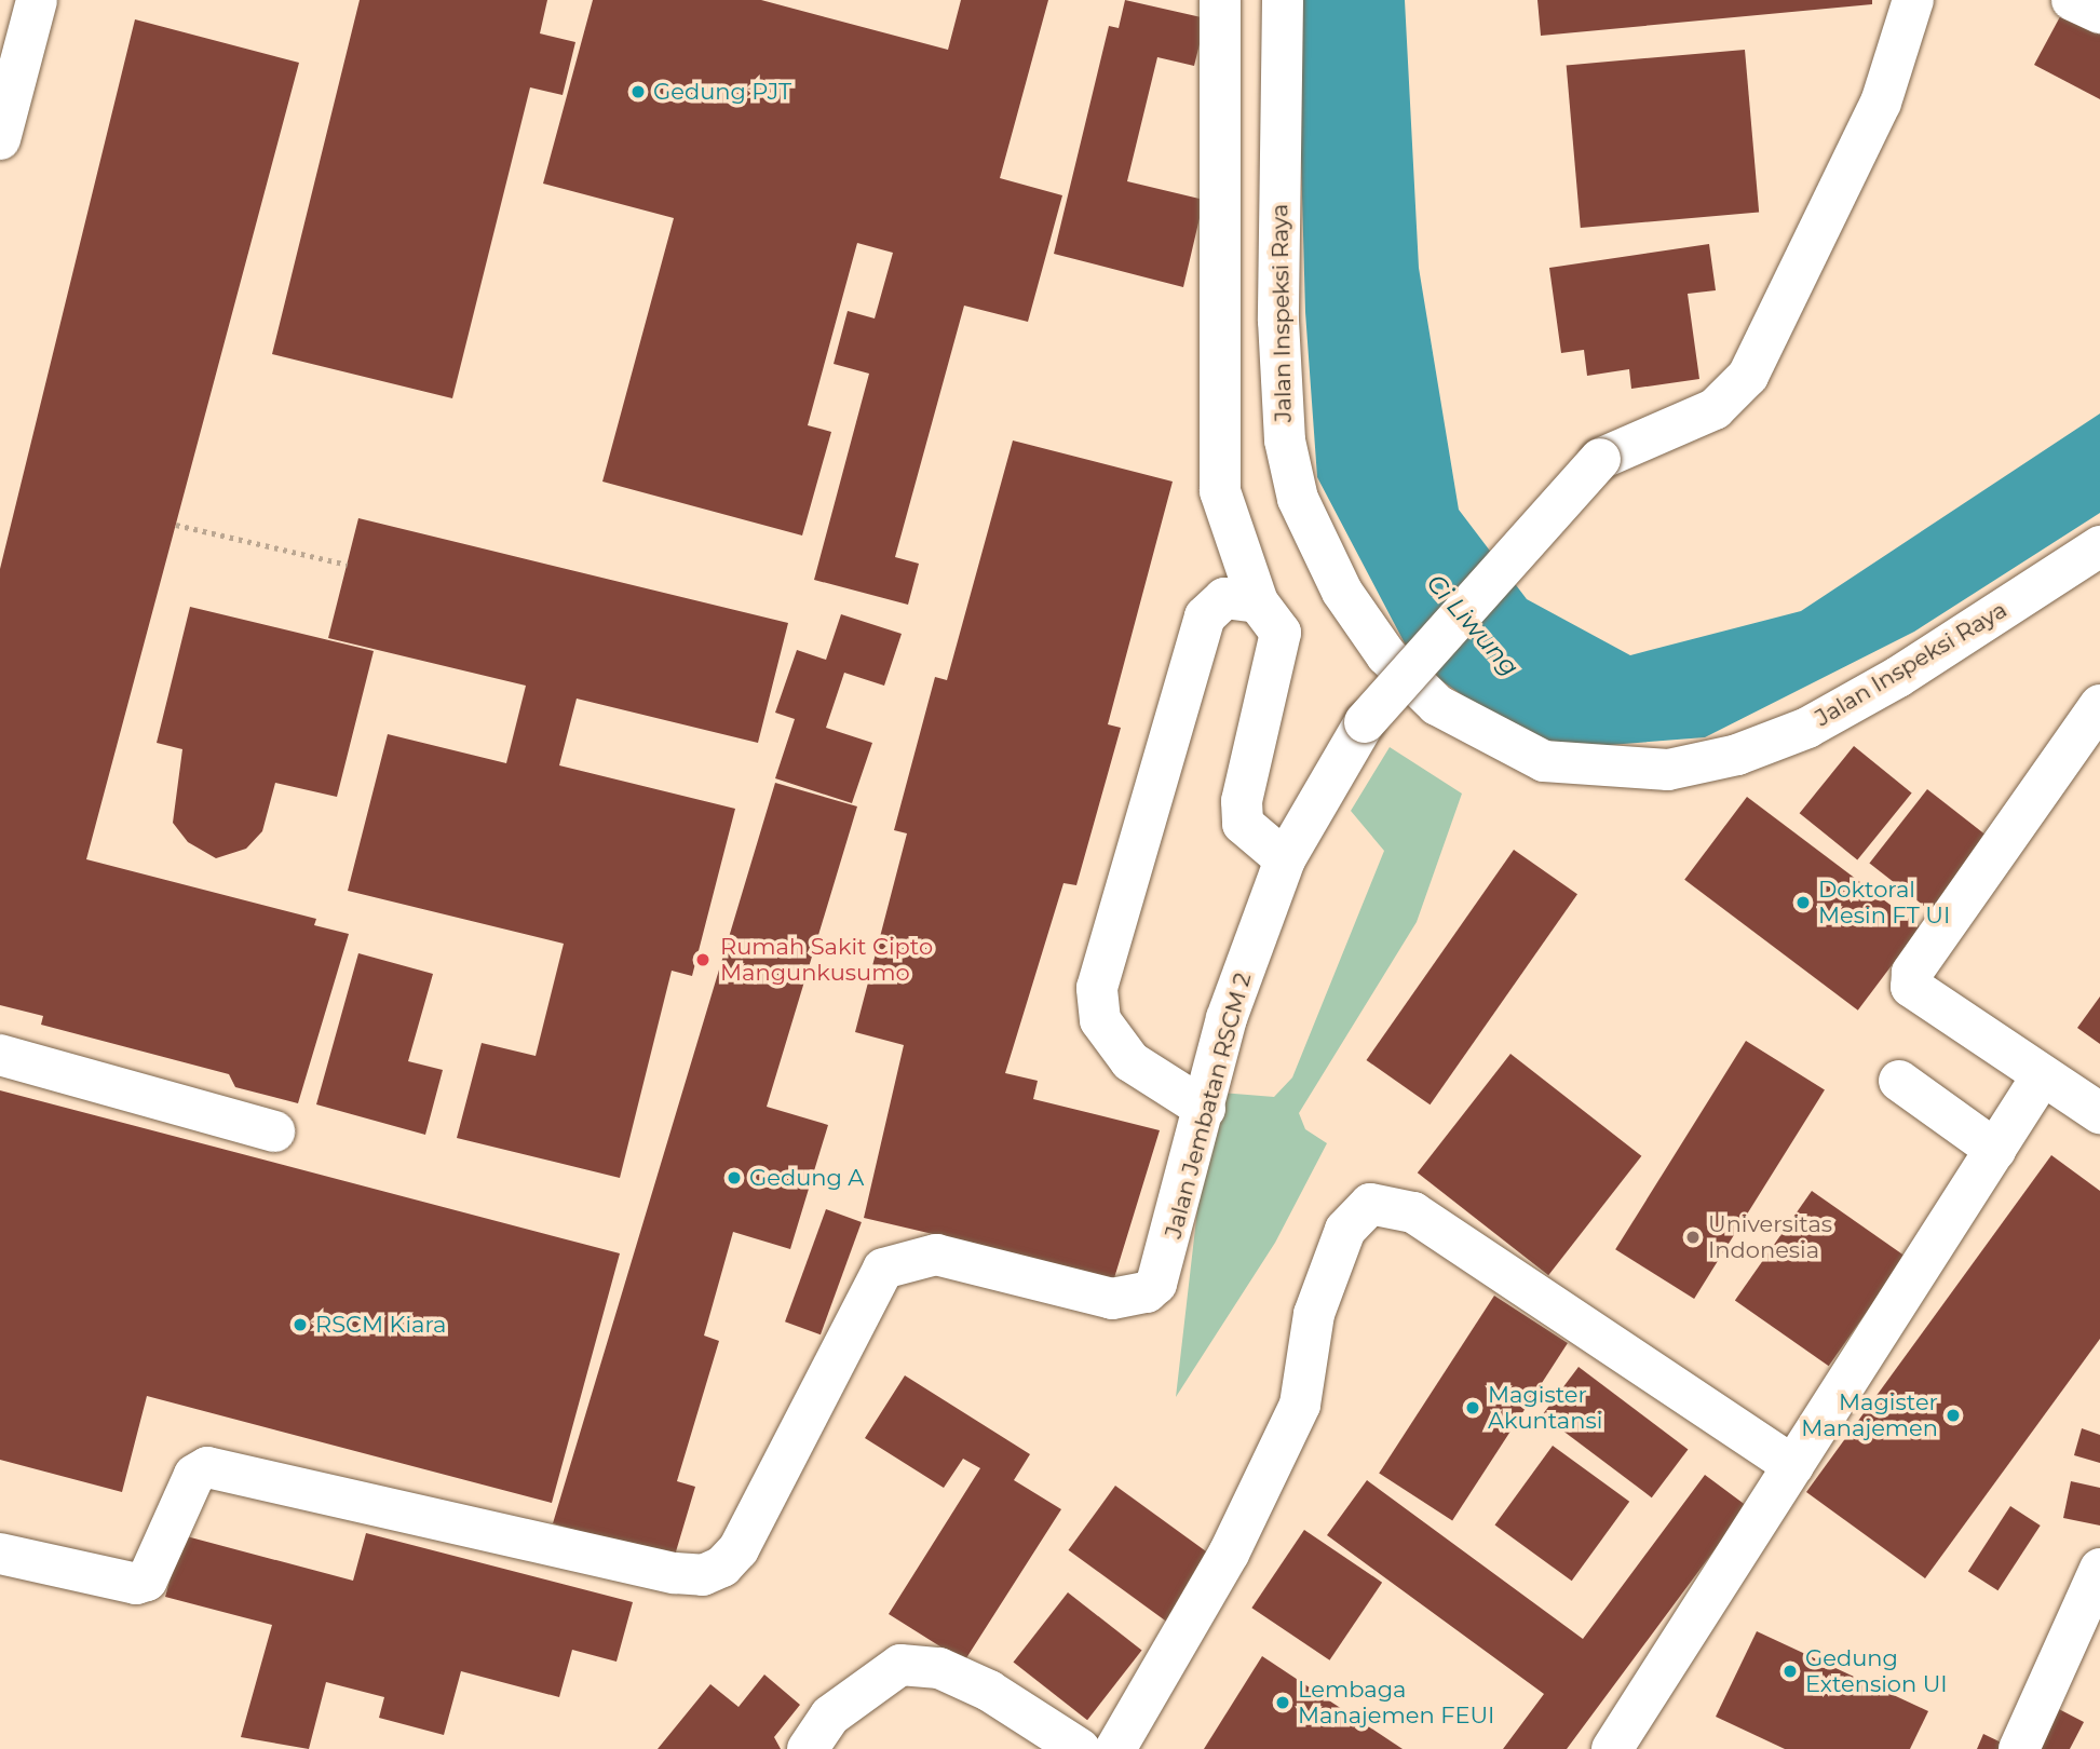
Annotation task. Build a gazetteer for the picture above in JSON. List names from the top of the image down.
{
  "streets": {
    "street": ["Jalan Inspeksi Raya", "Jalan Jembatan RSCM 2"]
  },
  "water": ["Ci Liwung"],
  "places": [
    "Gedung PJT",
    "Doktoral Mesin FT UI",
    "Rumah Sakit Cipto Mangunkusumo",
    "Gedung A",
    "Universitas Indonesia",
    "RSCM Kiara",
    "Magister Akuntansi",
    "Magister Manajemen",
    "Gedung Extension UI",
    "Lembaga Manajemen FEUI"
  ]
}
